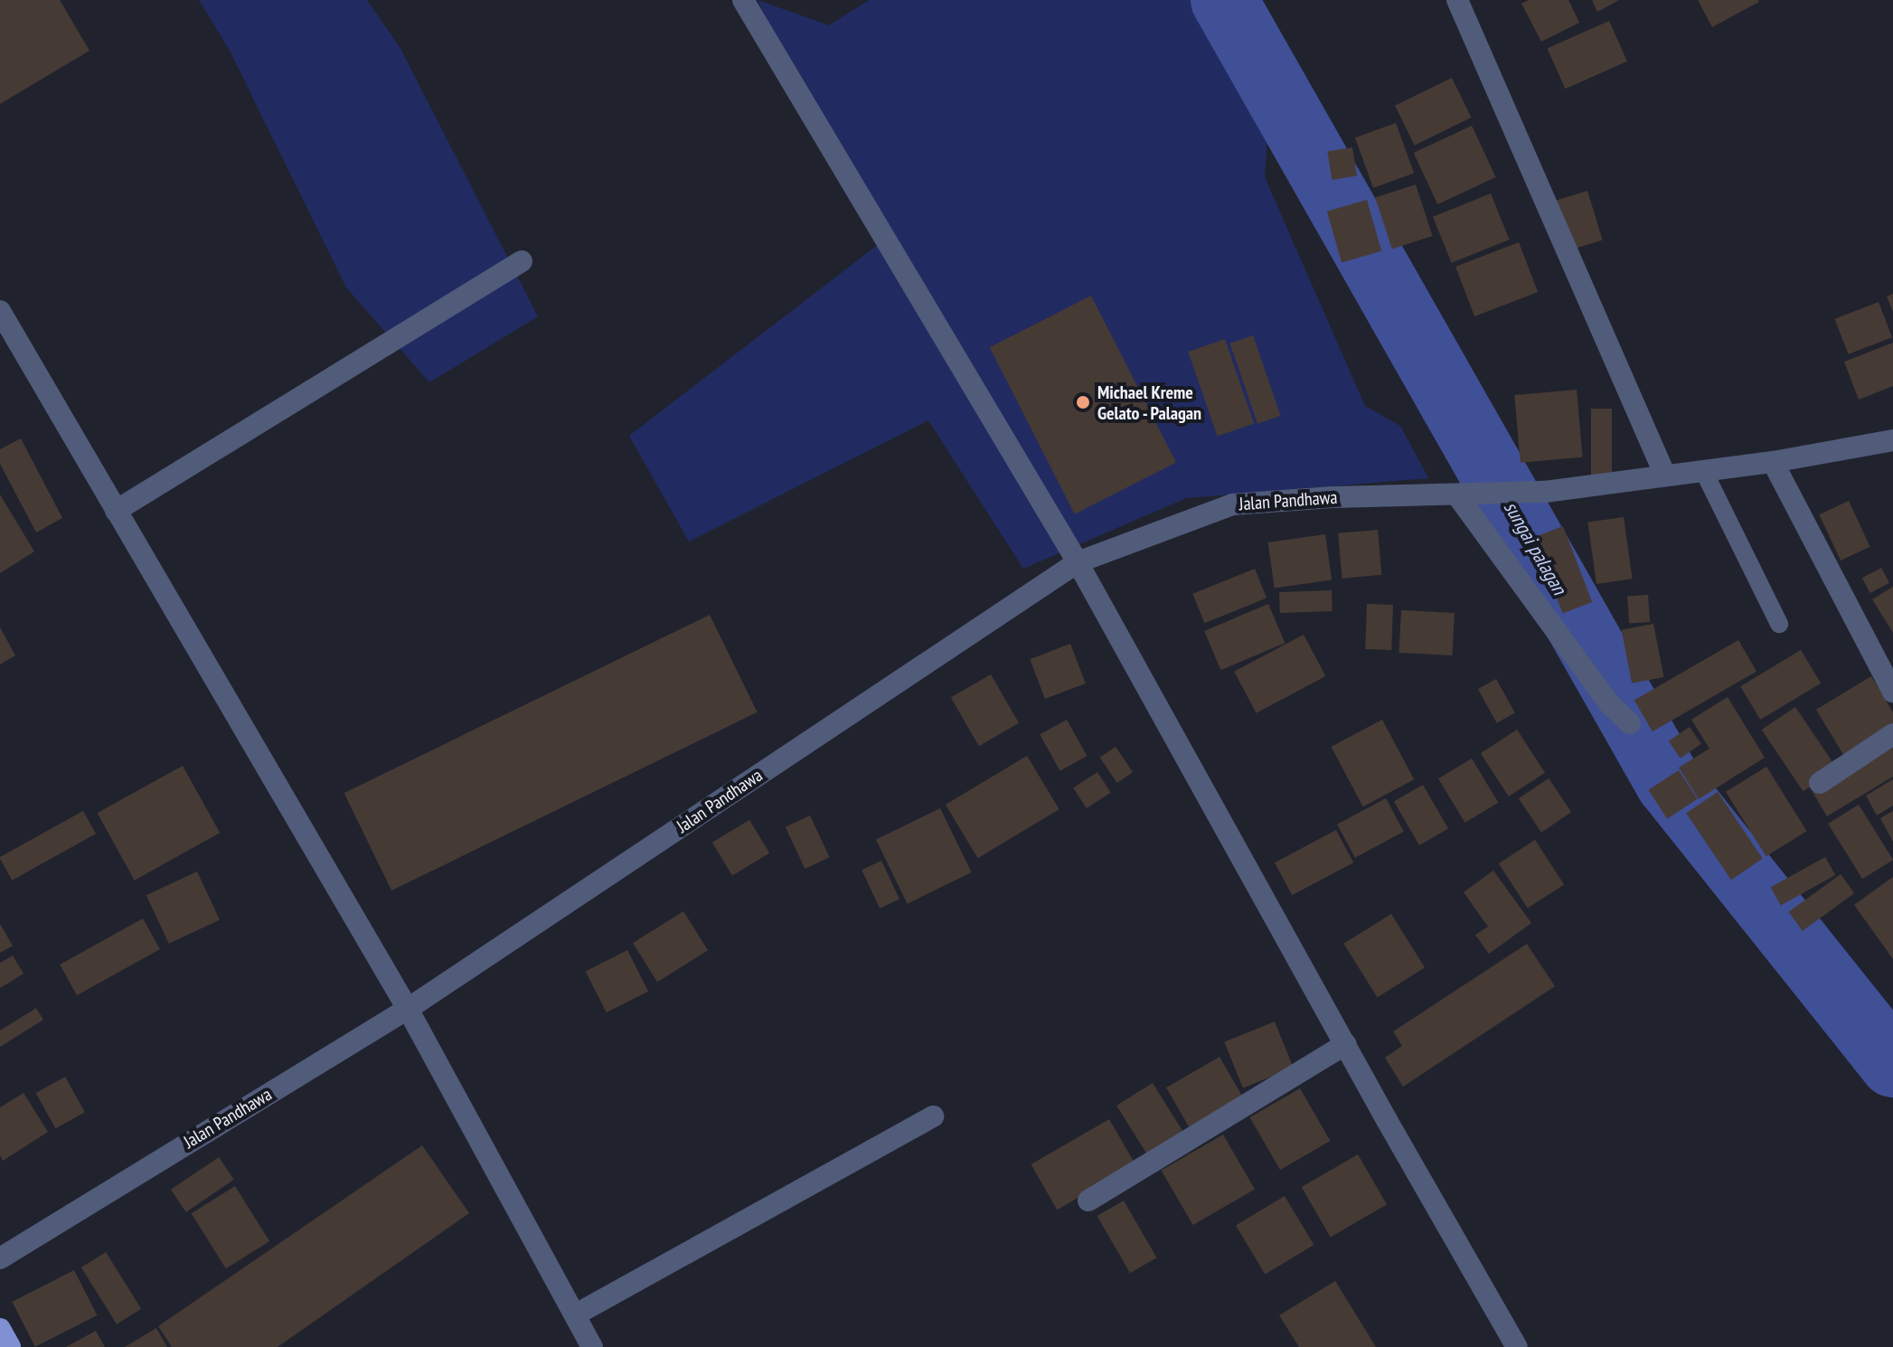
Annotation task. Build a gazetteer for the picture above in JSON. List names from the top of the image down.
{
  "streets": {
    "street": ["Jalan Pandhawa"]
  },
  "water": ["sungai palagan"],
  "places": ["Michael Kreme Gelato - Palagan"]
}
